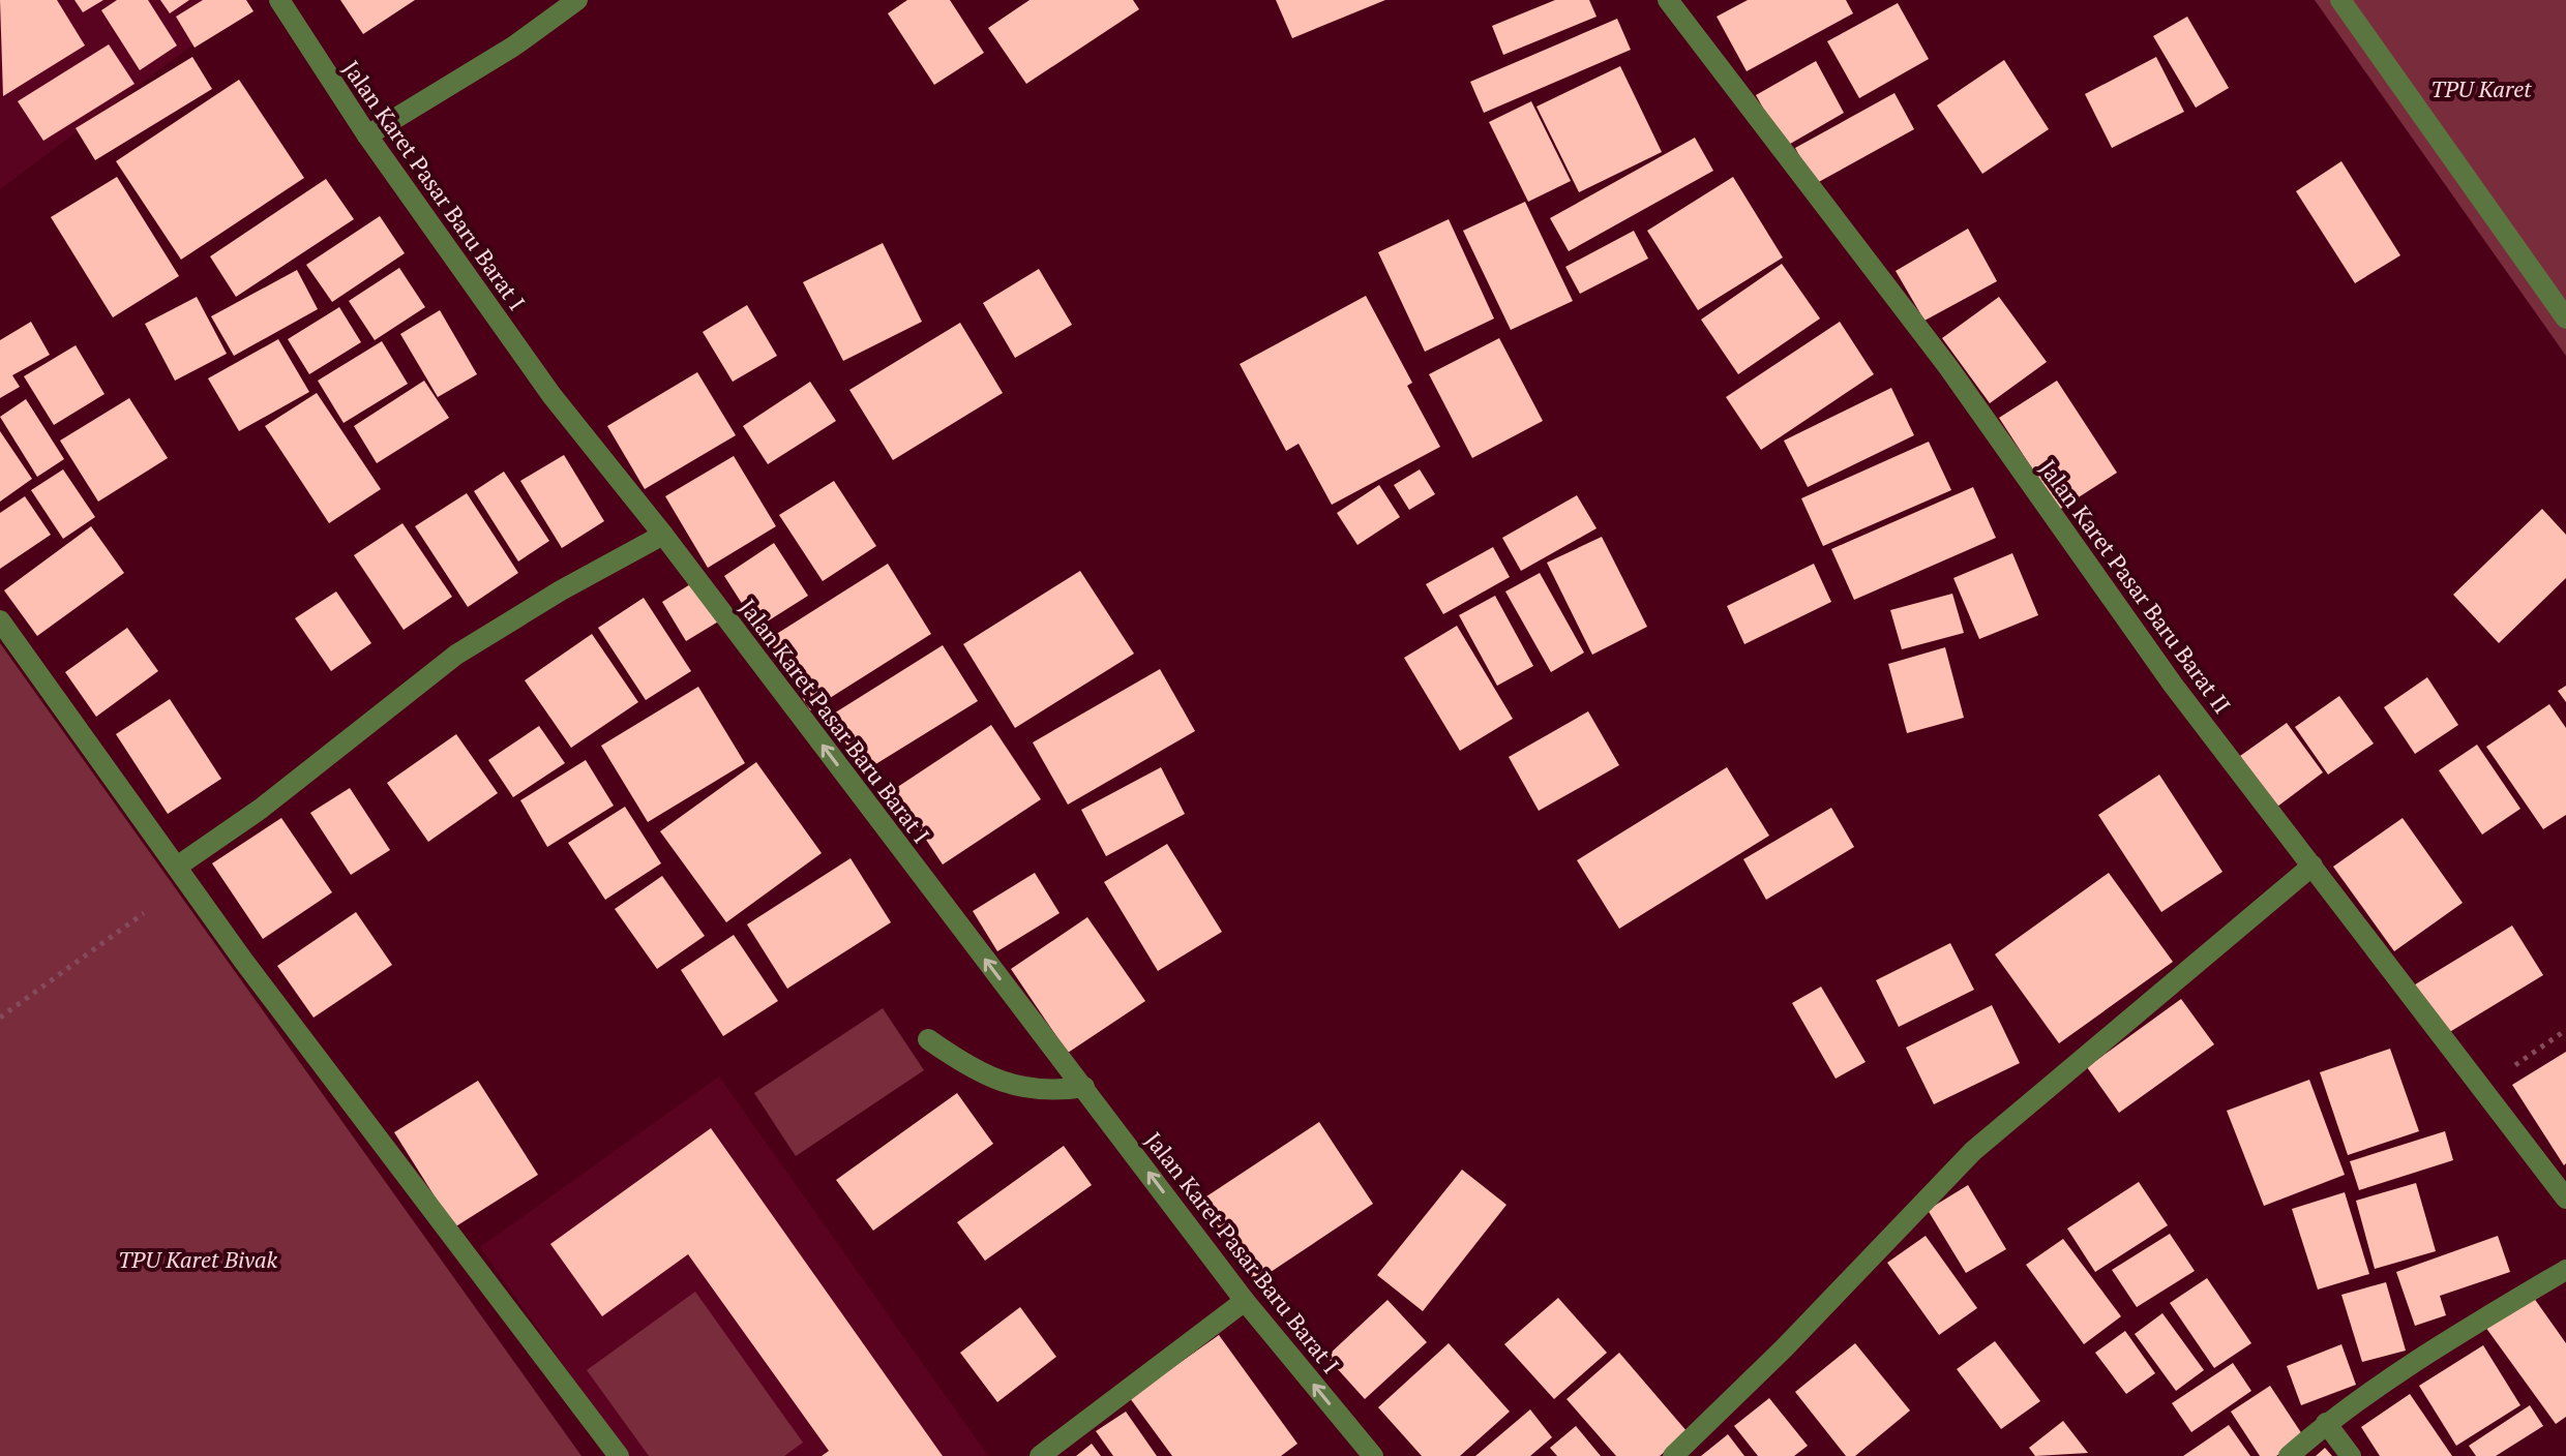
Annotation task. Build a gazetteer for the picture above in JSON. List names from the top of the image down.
{
  "streets": {
    "street": ["Jalan Karet Pasar Baru Barat I", "Jalan Karet Pasar Baru Barat II"]
  },
  "one_way": ["Jalan Karet Pasar Baru Barat I"],
  "parks": ["TPU Karet", "TPU Karet Bivak"]
}
